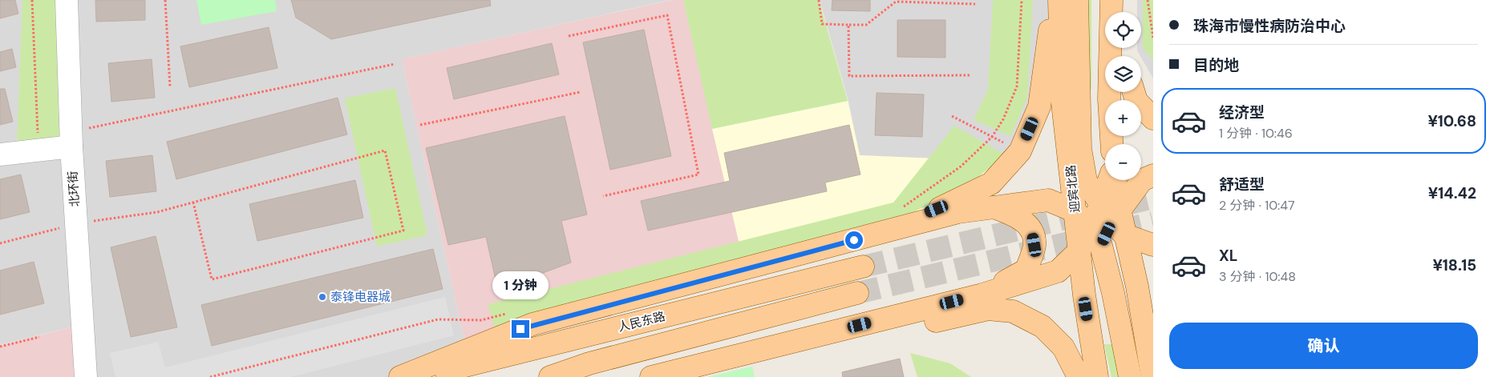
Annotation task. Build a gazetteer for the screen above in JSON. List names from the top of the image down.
{
  "streets": {
    "main road": ["迎宾北路", "人民东路"],
    "street": ["北环街"]
  },
  "places": ["泰锋电器城"],
  "page": {
    "banner": ["珠海市慢性病防治中心", "目的地"],
    "map_buttons": ["+", "−"],
    "list": [
      {
        "name": "经济型",
        "note": "1 分钟 · 10:46",
        "value": "¥10.68"
      },
      {
        "name": "舒适型",
        "note": "2 分钟 · 10:47",
        "value": "¥14.42"
      },
      {
        "name": "XL",
        "note": "3 分钟 · 10:48",
        "value": "¥18.15"
      }
    ],
    "bubble": "1 分钟",
    "buttons": "确认"
  }
}
